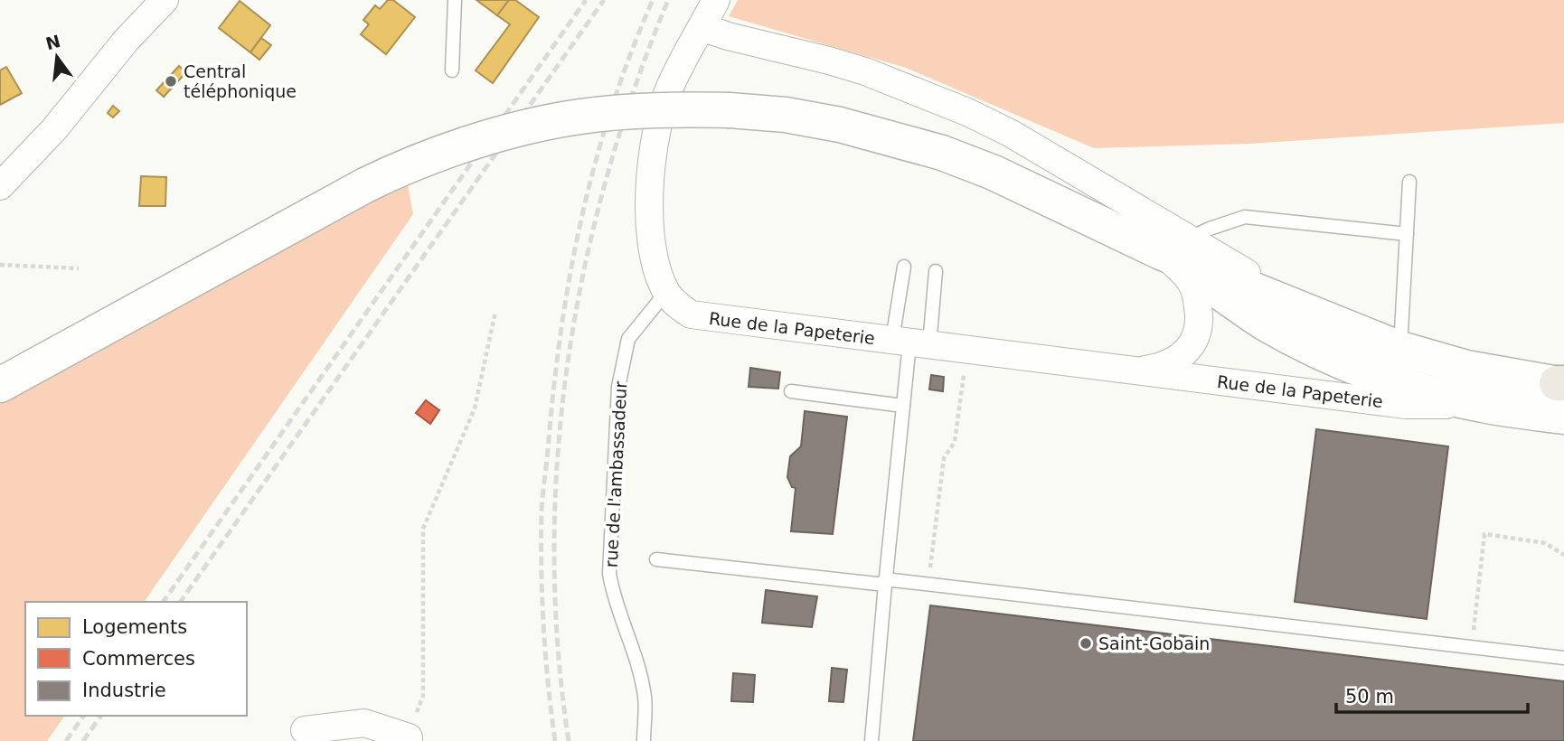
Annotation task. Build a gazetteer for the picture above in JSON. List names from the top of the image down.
{
  "streets": {
    "street": ["Rue de la Papeterie"],
    "lane": ["rue de l'ambassadeur"]
  },
  "crossings": [
    ["Rue de la Papeterie", "rue de l'ambassadeur"]
  ],
  "places": ["Central téléphonique", "Saint-Gobain"],
  "legend": ["Logements", "Commerces", "Industrie"],
  "scale_bar": "50 m",
  "north": "top"
}
